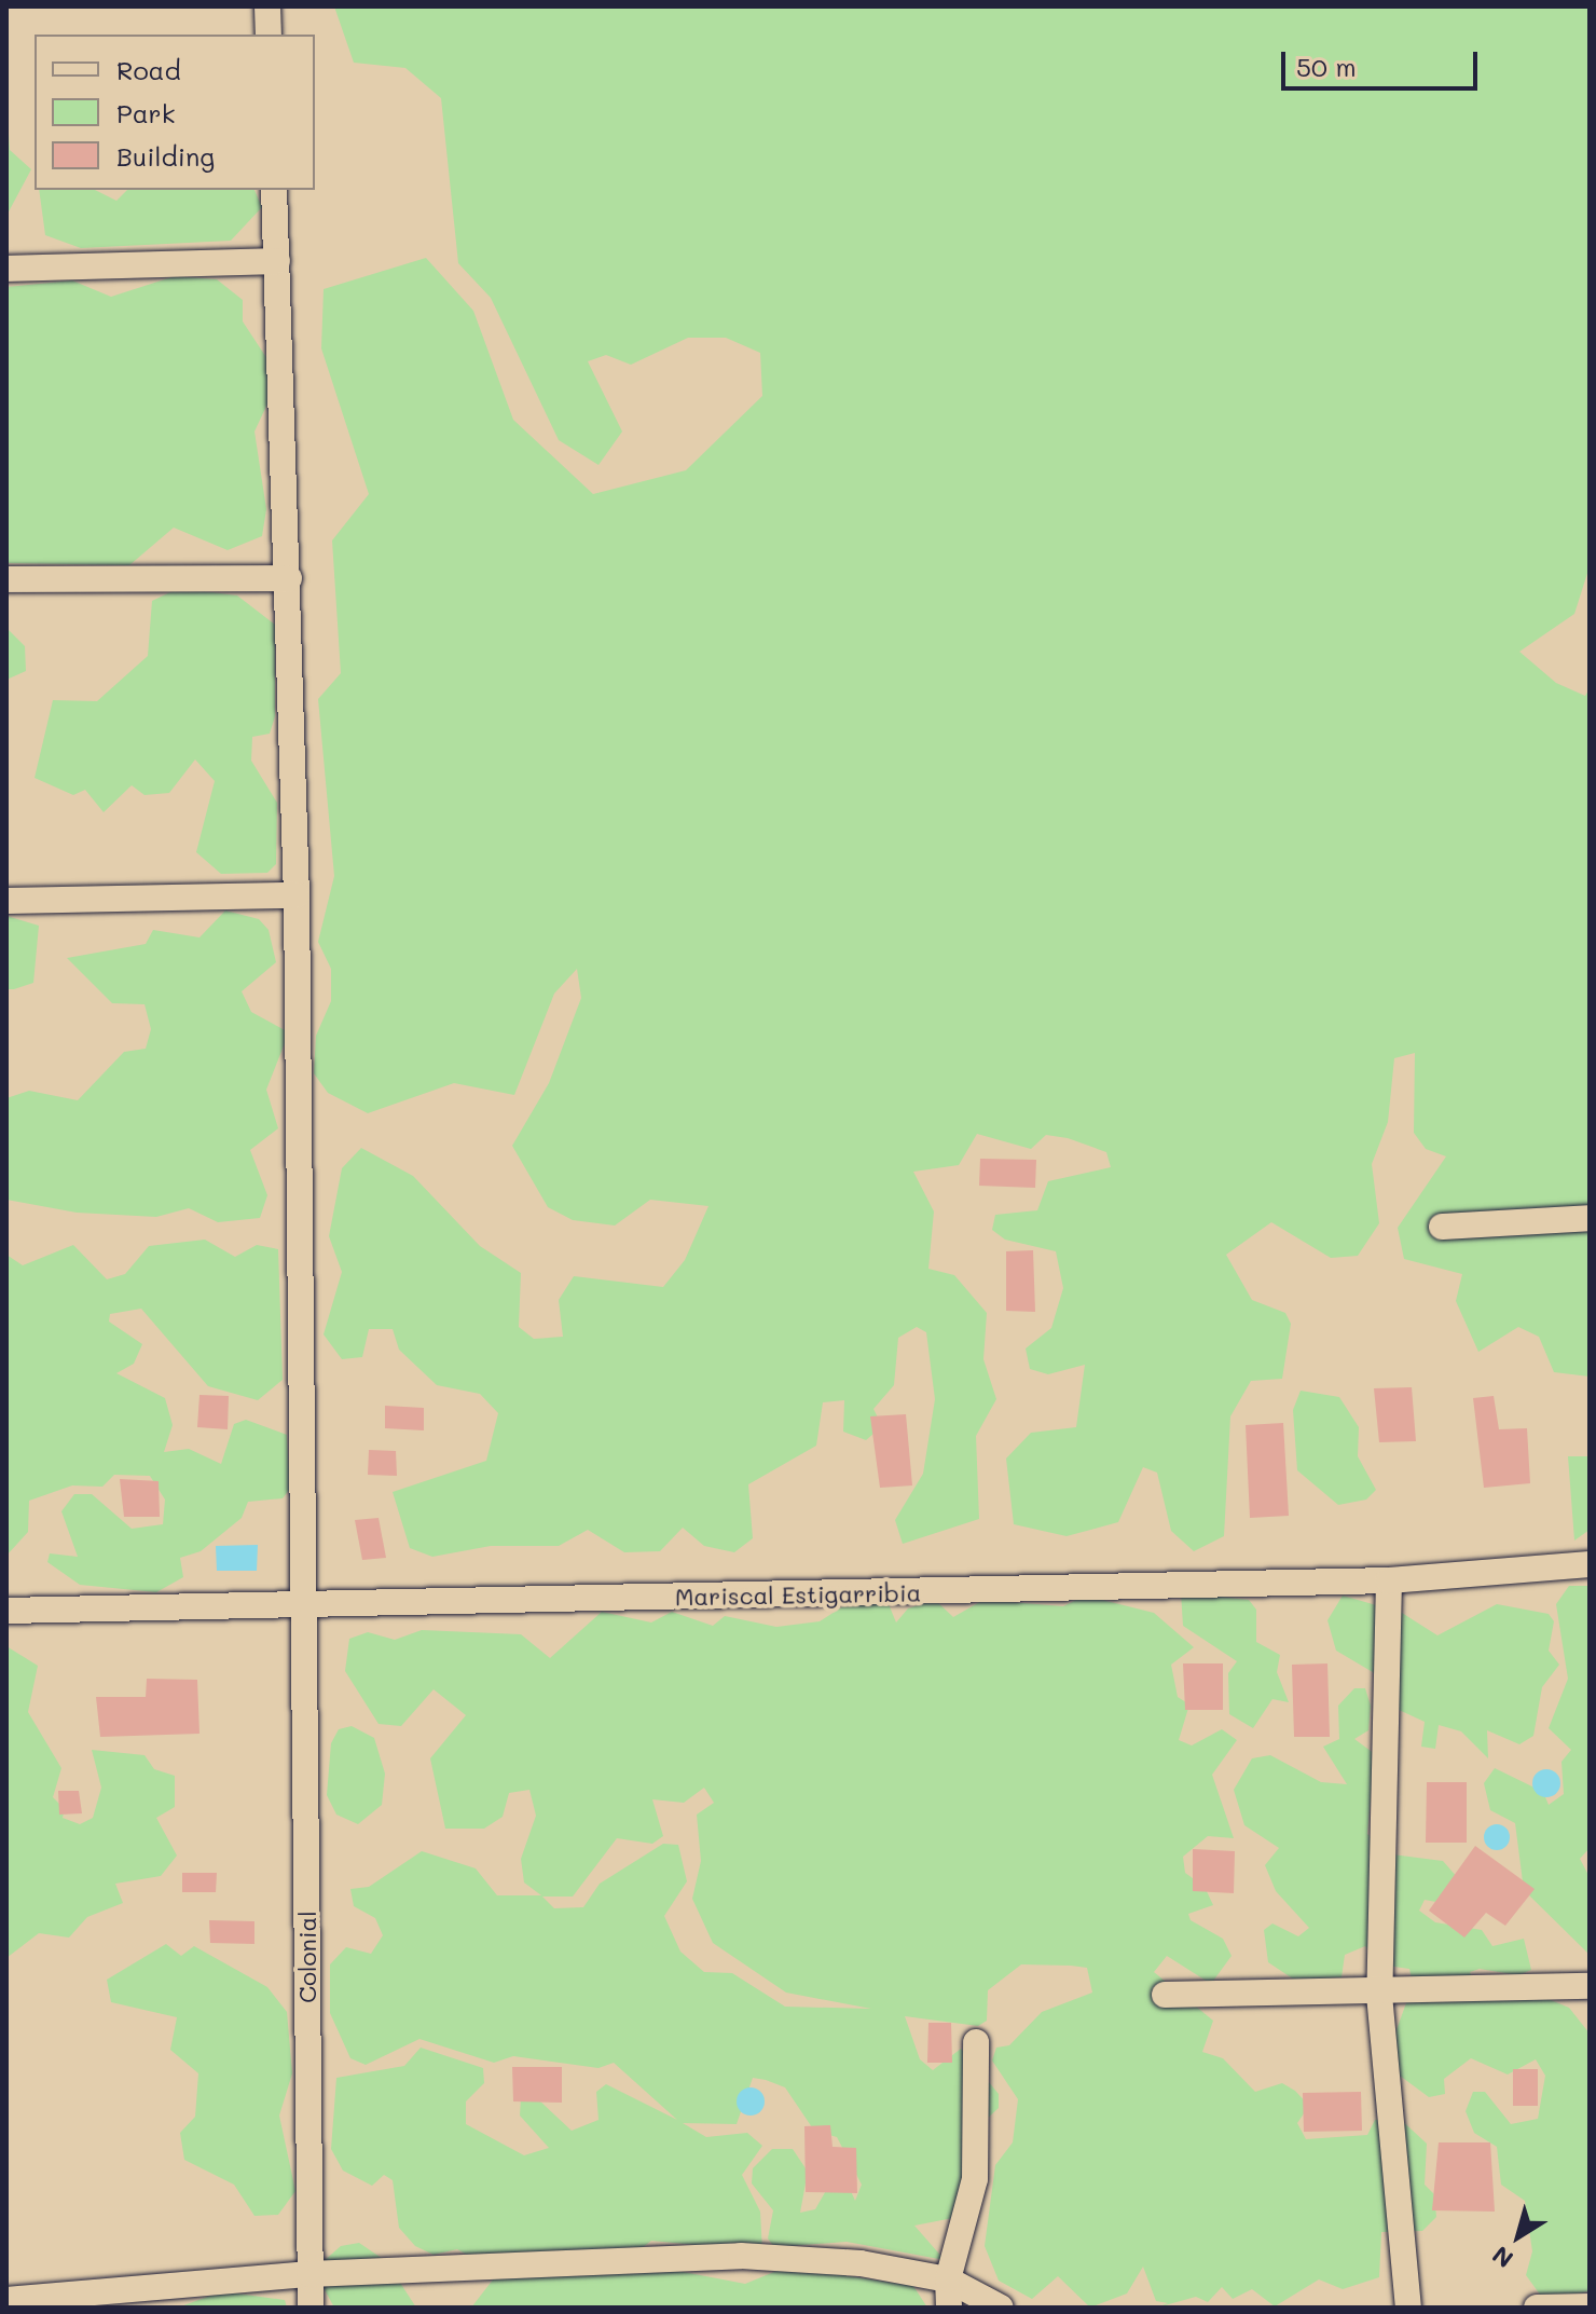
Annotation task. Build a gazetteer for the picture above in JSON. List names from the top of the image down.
{
  "streets": {
    "street": ["Mariscal Estigarribia", "Colonial"]
  },
  "crossings": [
    ["Mariscal Estigarribia", "Colonial"]
  ],
  "legend": ["Road", "Park", "Building"],
  "scale_bar": "50 m",
  "north": "bottom left"
}
